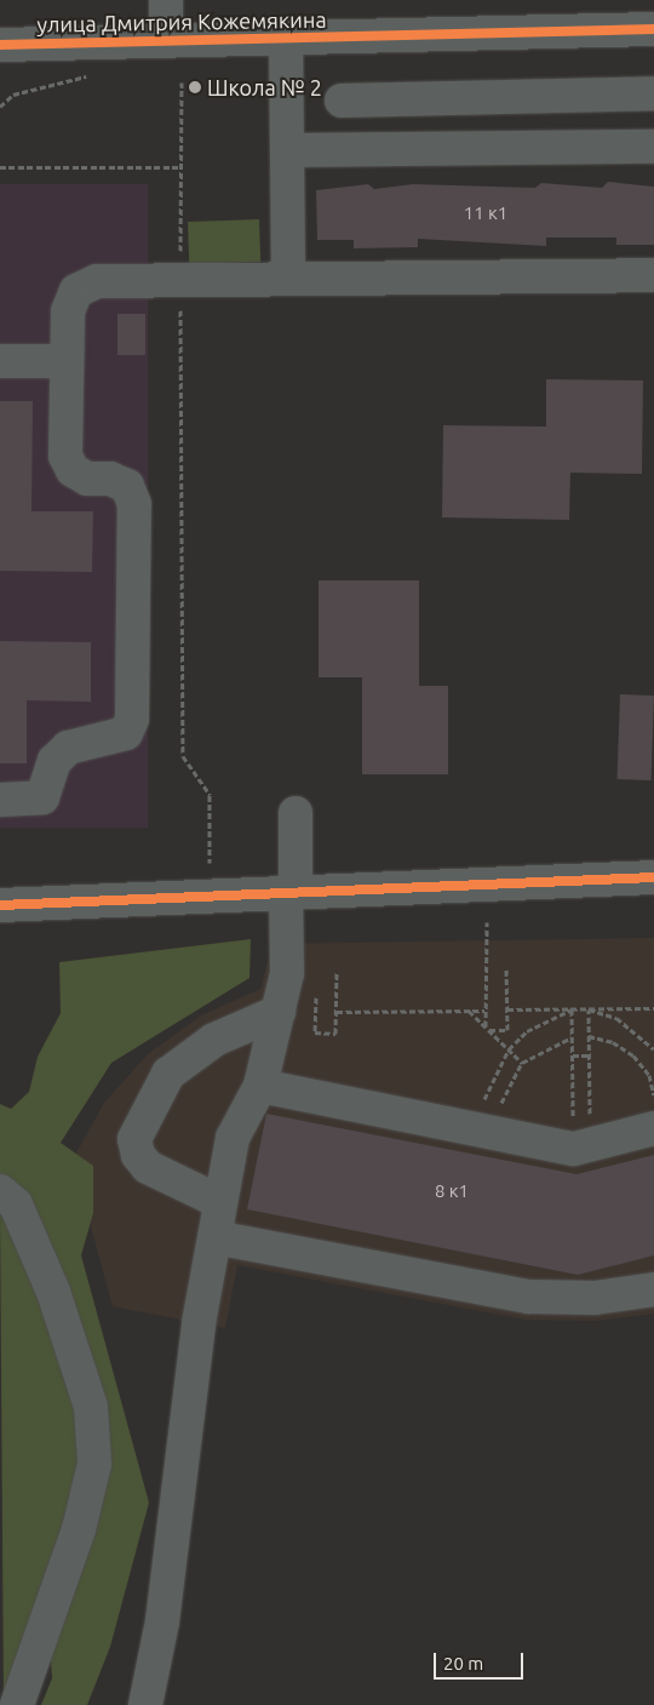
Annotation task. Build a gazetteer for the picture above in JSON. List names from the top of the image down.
{
  "streets": {
    "street": ["улица Дмитрия Кожемякина"]
  },
  "places": ["Школа № 2"],
  "house_numbers": ["11 к1", "8 к1"],
  "scale_bar": "20 m"
}
